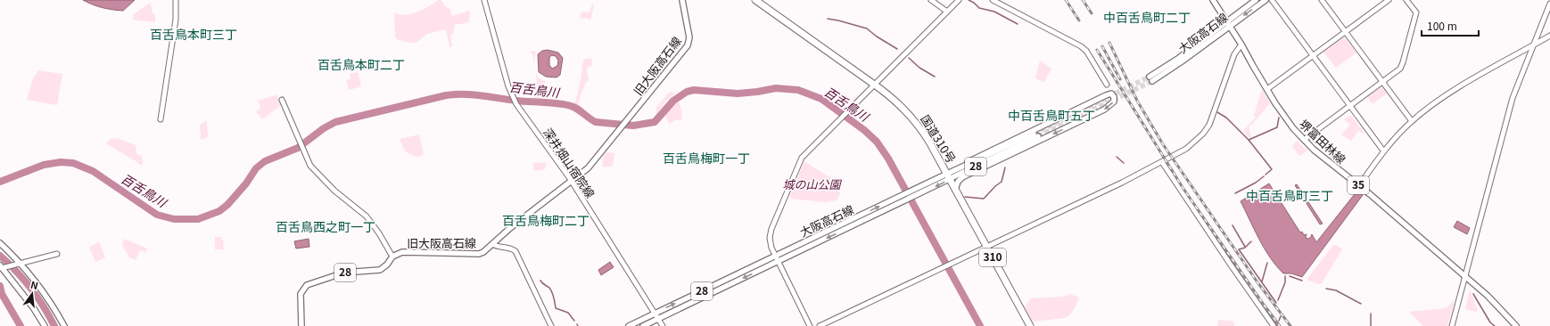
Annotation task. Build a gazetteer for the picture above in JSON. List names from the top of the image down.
{
  "streets": {
    "highway": ["国道310号", "310"],
    "main road": [
      "大阪高石線",
      "旧大阪高石線",
      "堺富田林線",
      "28",
      "35"
    ],
    "street": ["深井畑山宿院線"]
  },
  "crossings": [
    ["大阪高石線", "国道310号"],
    ["大阪高石線", "堺富田林線"],
    ["大阪高石線", "深井畑山宿院線"],
    ["旧大阪高石線", "深井畑山宿院線"]
  ],
  "districts": [
    "中百舌鳥町二丁",
    "百舌鳥本町三丁",
    "百舌鳥本町二丁",
    "中百舌鳥町五丁",
    "百舌鳥梅町一丁",
    "中百舌鳥町三丁",
    "百舌鳥梅町二丁",
    "百舌鳥西之町一丁"
  ],
  "water": ["百舌鳥川"],
  "parks": ["城の山公園"],
  "scale_bar": "100 m",
  "north": "top"
}
